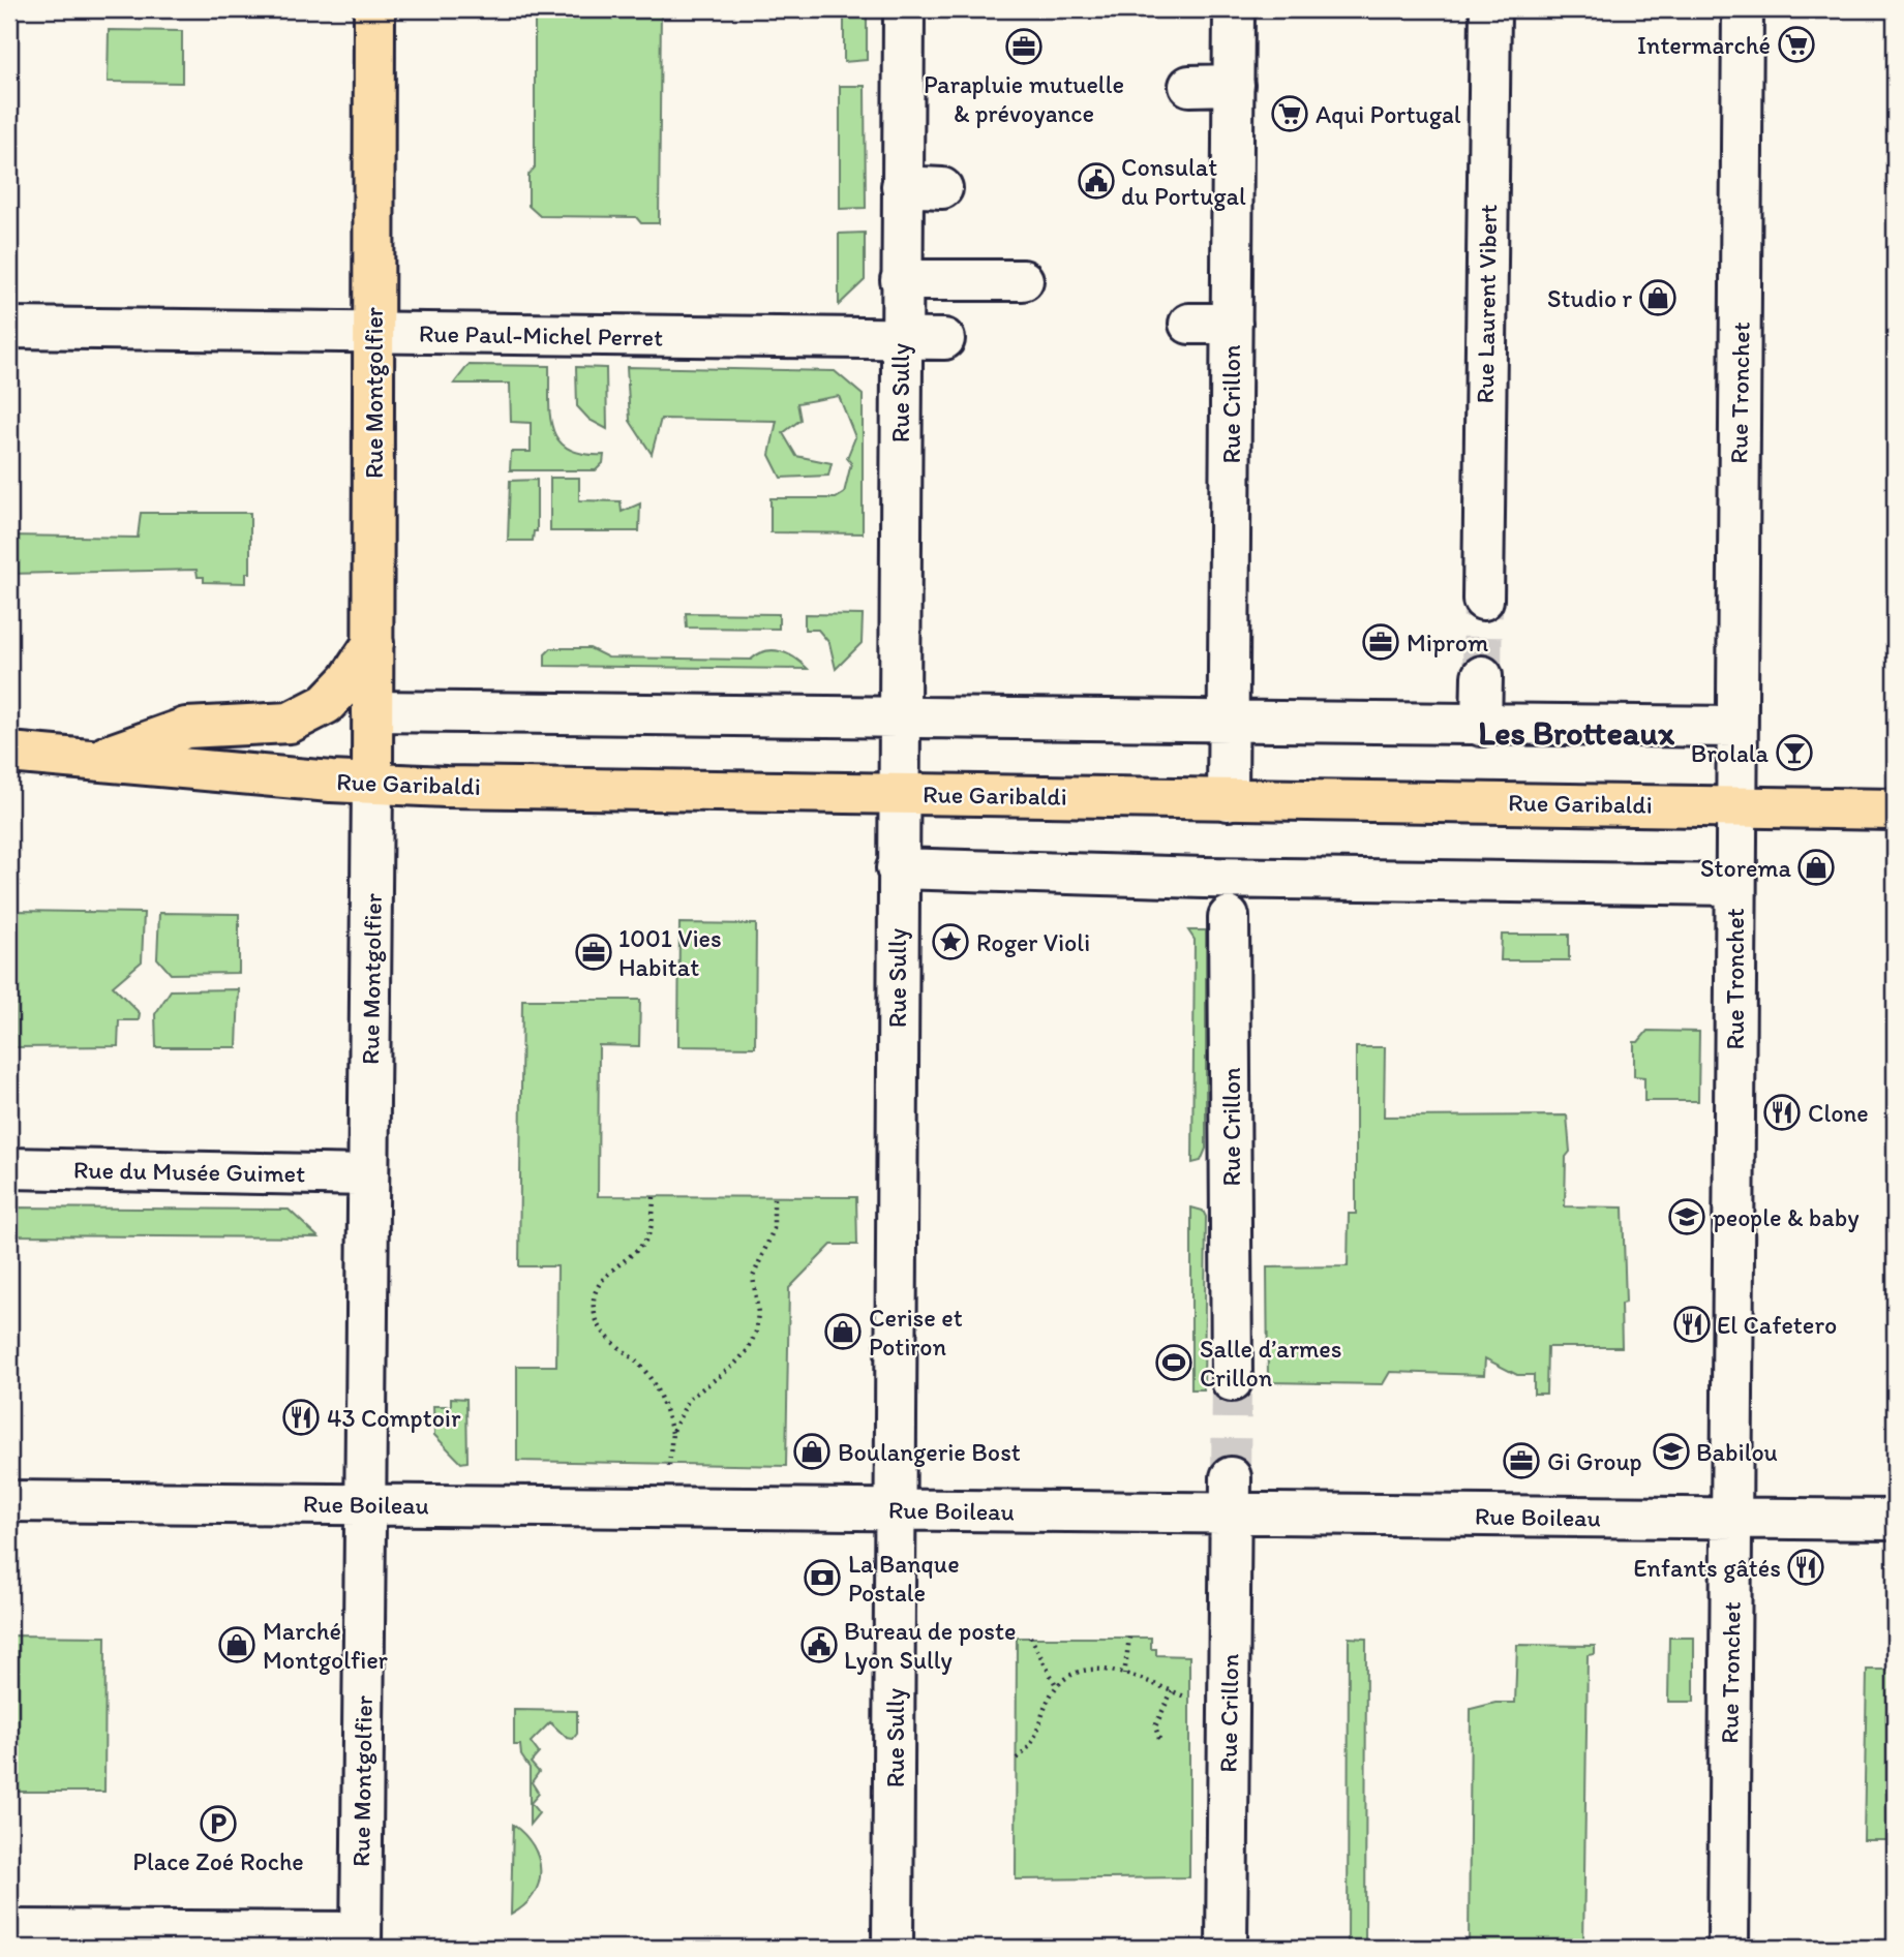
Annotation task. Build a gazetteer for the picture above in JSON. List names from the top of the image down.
{
  "streets": {
    "main road": ["Rue Montgolfier", "Rue Garibaldi"],
    "street": [
      "Rue Laurent Vibert",
      "Rue Paul-Michel Perret",
      "Rue Sully",
      "Rue Tronchet",
      "Rue Crillon",
      "Rue du Musée Guimet",
      "Rue Boileau"
    ]
  },
  "crossings": [
    ["Rue Paul-Michel Perret", "Rue Montgolfier"],
    ["Rue Paul-Michel Perret", "Rue Sully"],
    ["Rue Montgolfier", "Rue Garibaldi"],
    ["Rue Montgolfier", "Rue du Musée Guimet"],
    ["Rue Montgolfier", "Rue Boileau"],
    ["Rue Sully", "Rue Garibaldi"],
    ["Rue Sully", "Rue Boileau"],
    ["Rue Tronchet", "Rue Garibaldi"],
    ["Rue Tronchet", "Rue Boileau"],
    ["Rue Crillon", "Rue Garibaldi"],
    ["Rue Crillon", "Rue Boileau"]
  ],
  "districts": ["Les Brotteaux"],
  "places": {
    "supermarket": ["Intermarché", "Aqui Portugal"],
    "office": [
      "Parapluie mutuelle & prévoyance",
      "Miprom",
      "1001 Vies Habitat",
      "Gi Group"
    ],
    "public building": ["Consulat du Portugal", "Bureau de poste Lyon Sully"],
    "shop": [
      "Studio r",
      "Storema",
      "Cerise et Potiron",
      "Boulangerie Bost",
      "Marché Montgolfier"
    ],
    "bar": ["Brolala"],
    "place": ["Roger Violi"],
    "restaurant": [
      "Clone",
      "El Cafetero",
      "43 Comptoir",
      "Enfants gâtés"
    ],
    "school or university": ["people & baby", "Babilou"],
    "sports": ["Salle d’armes Crillon"],
    "bank": ["La Banque Postale"],
    "parking": ["Place Zoé Roche"]
  }
}
